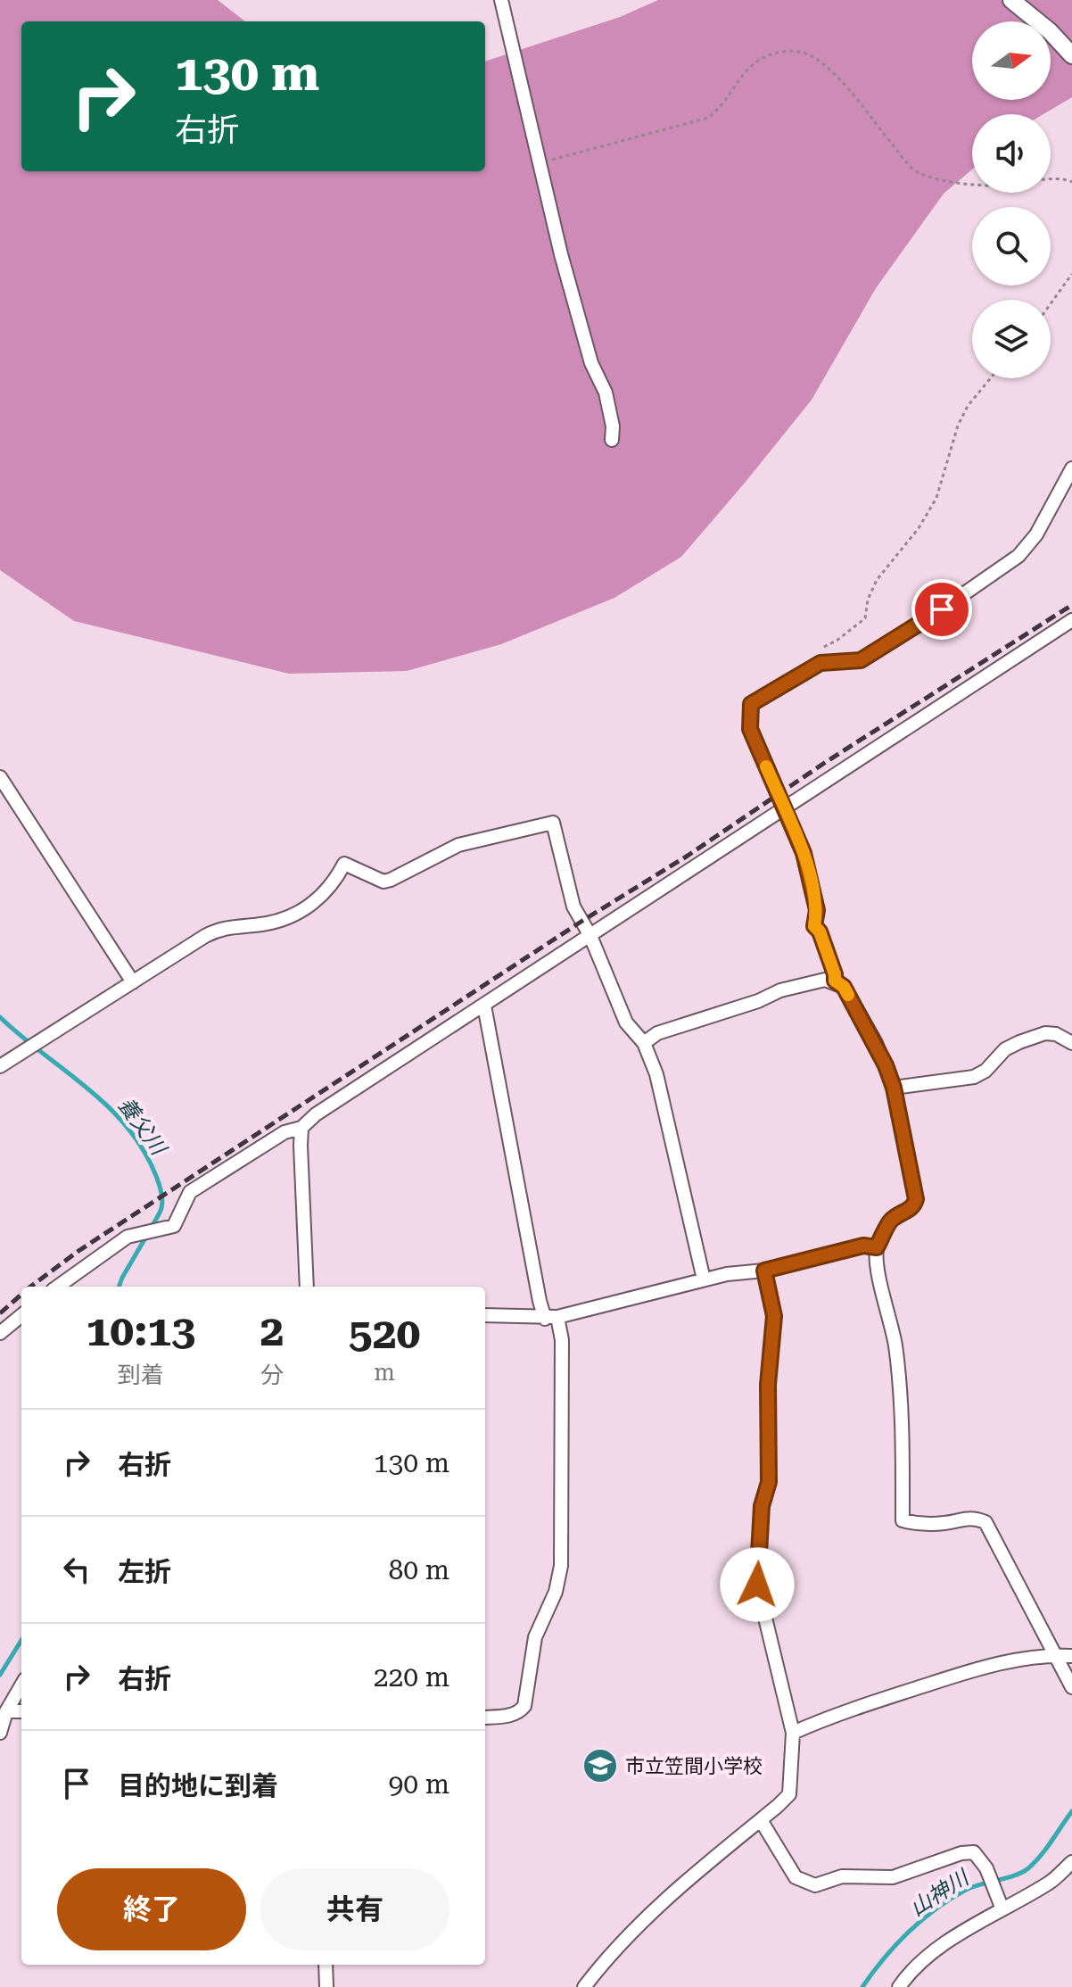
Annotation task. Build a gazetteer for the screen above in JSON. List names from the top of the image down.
{
  "water": ["養父川", "山神川"],
  "places": {
    "school or university": ["市立笠間小学校"]
  },
  "north": "right",
  "page": {
    "turn": ["130 m", "右折"],
    "eta": [
      "10:13",
      "到着",
      "2",
      "分",
      "520",
      "m"
    ],
    "list": [
      {
        "name": "右折",
        "value": "130 m"
      },
      {
        "name": "左折",
        "value": "80 m"
      },
      {
        "name": "右折",
        "value": "220 m"
      },
      {
        "name": "目的地に到着",
        "value": "90 m"
      }
    ],
    "buttons": ["終了", "共有"]
  }
}
